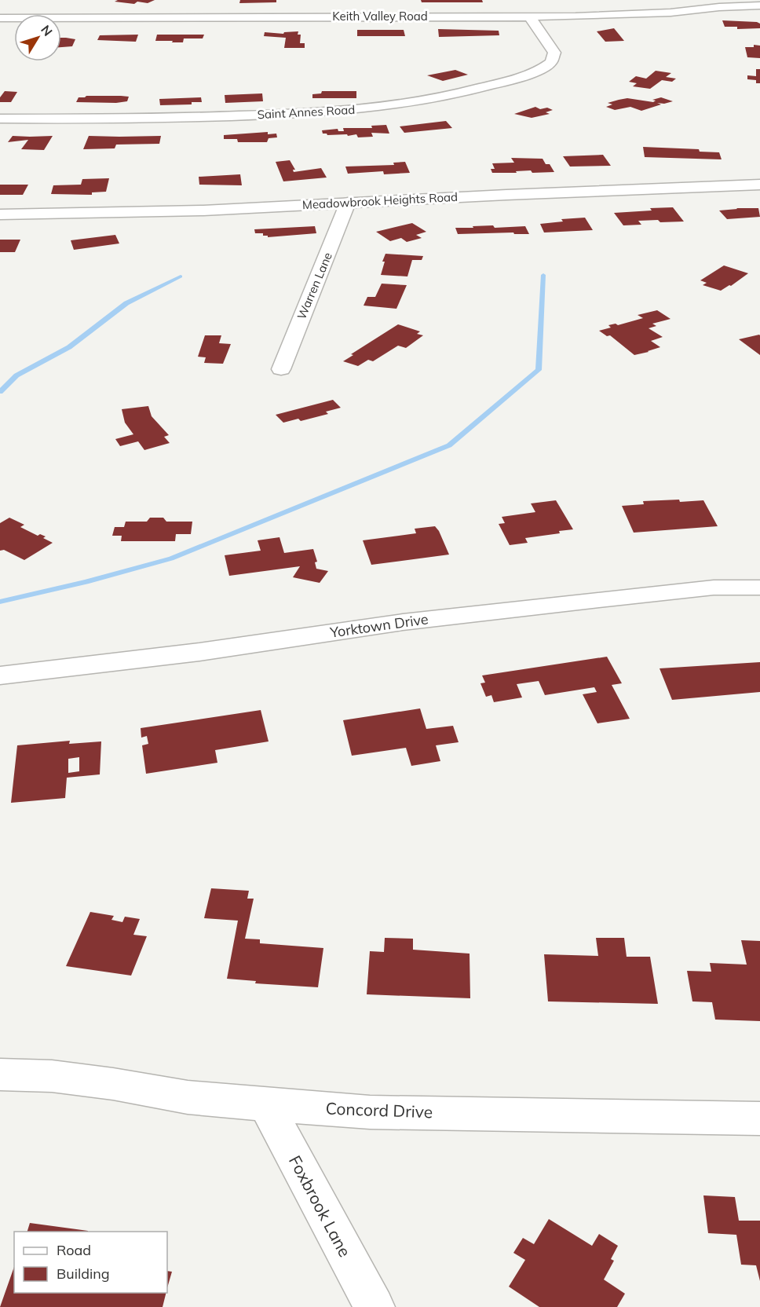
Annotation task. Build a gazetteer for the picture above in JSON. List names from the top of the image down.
{
  "streets": {
    "street": [
      "Keith Valley Road",
      "Saint Annes Road",
      "Meadowbrook Heights Road",
      "Warren Lane",
      "Yorktown Drive",
      "Concord Drive",
      "Foxbrook Lane"
    ]
  },
  "crossings": [
    ["Keith Valley Road", "Saint Annes Road"],
    ["Meadowbrook Heights Road", "Warren Lane"],
    ["Concord Drive", "Foxbrook Lane"]
  ],
  "legend": ["Road", "Building"],
  "north": "top right"
}
